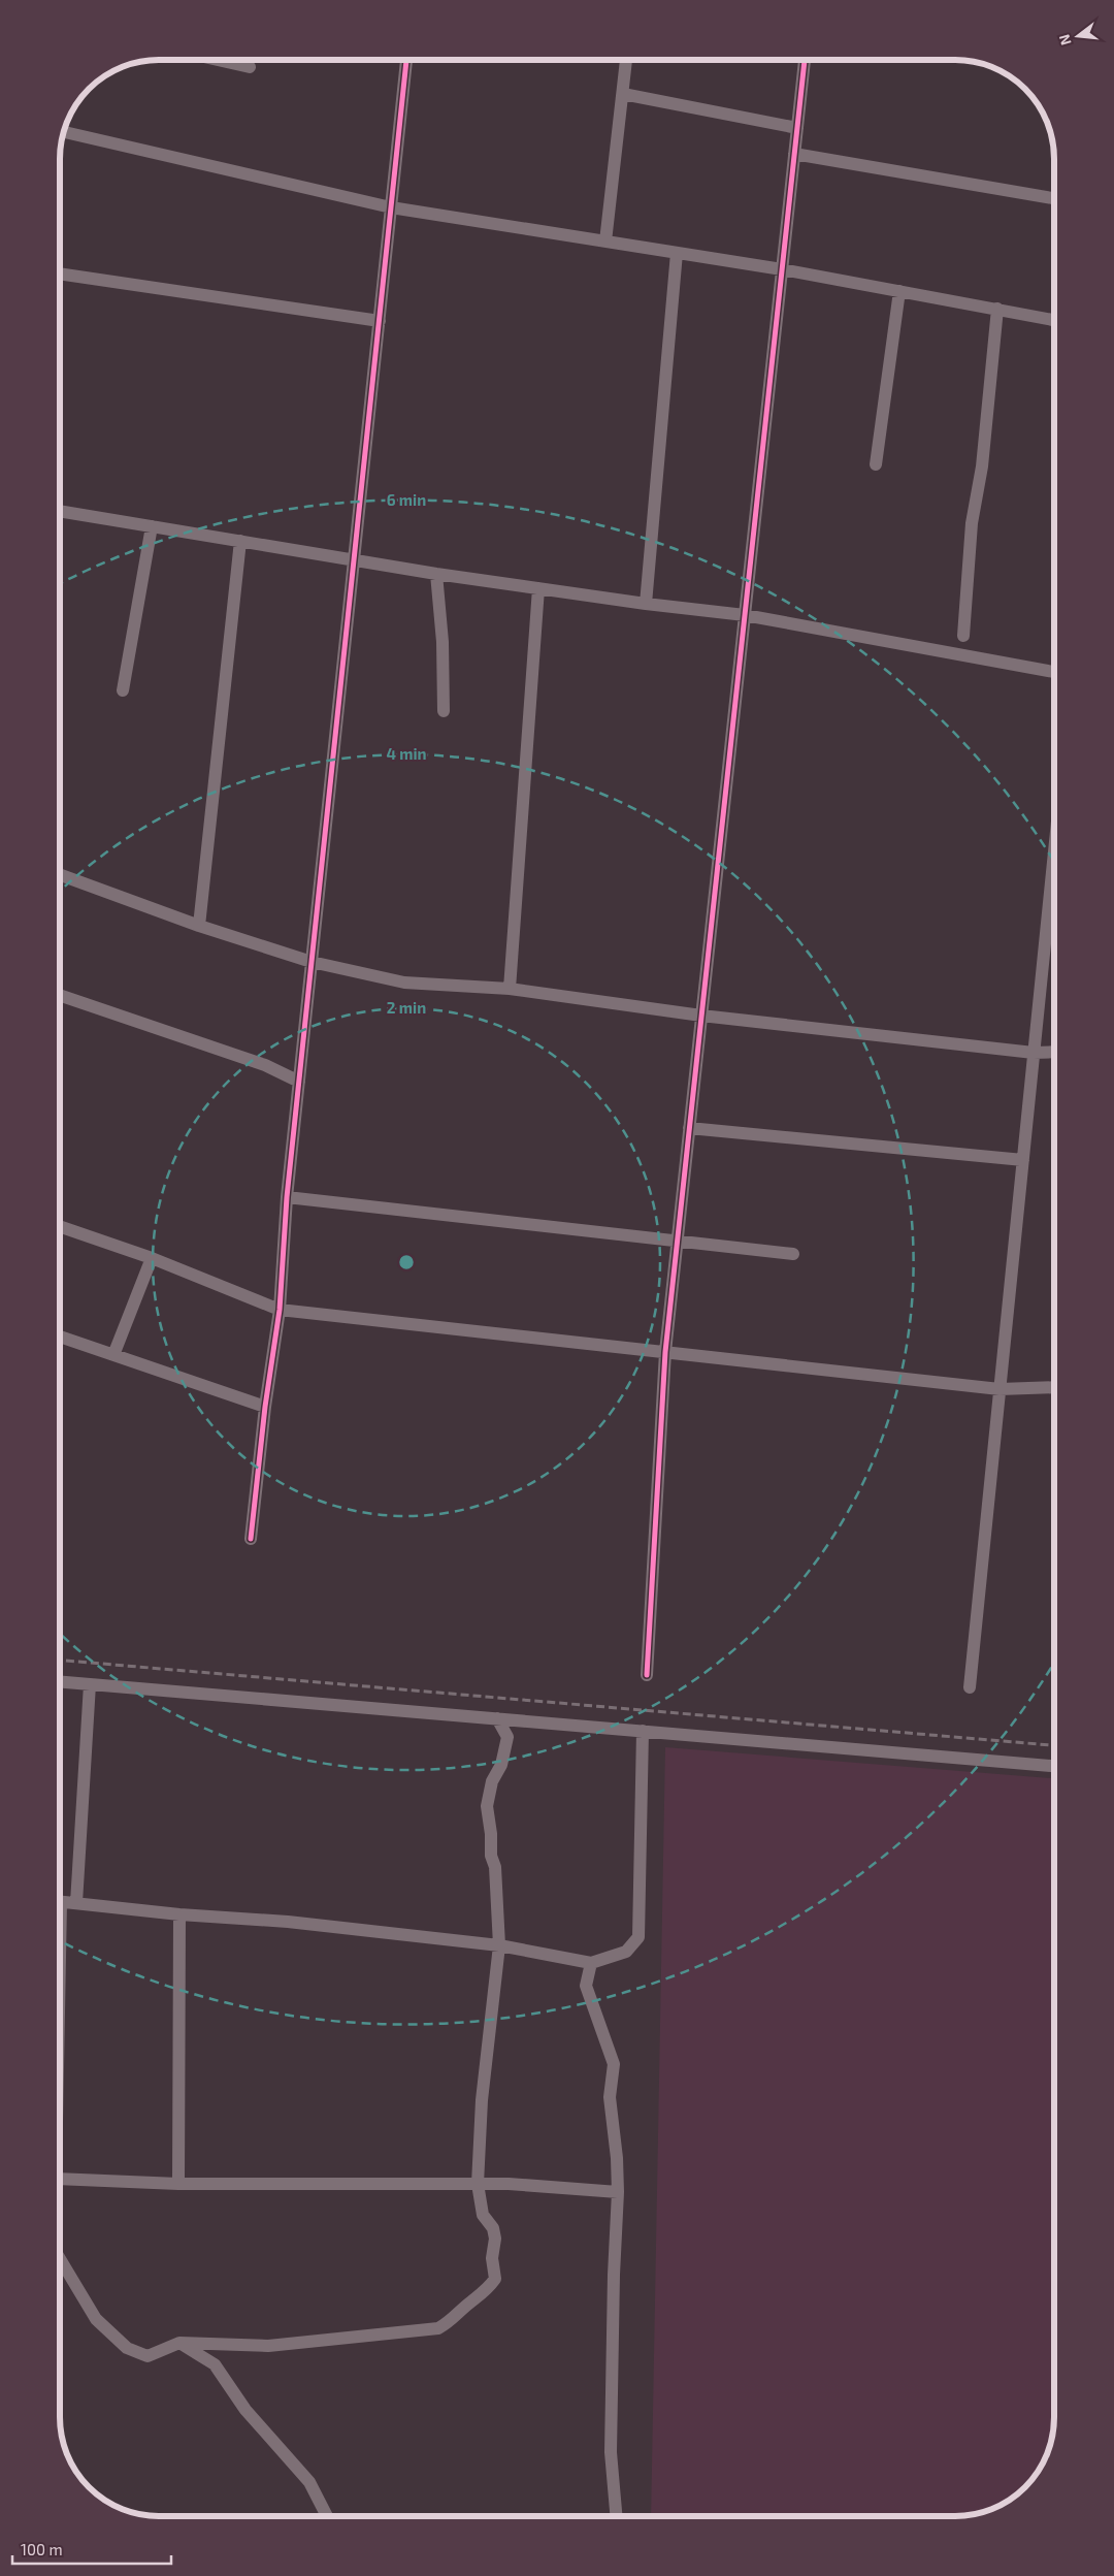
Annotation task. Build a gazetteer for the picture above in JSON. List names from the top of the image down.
{
  "scale_bar": "100 m",
  "north": "left",
  "rings": ["6 min", "4 min", "2 min"]
}
